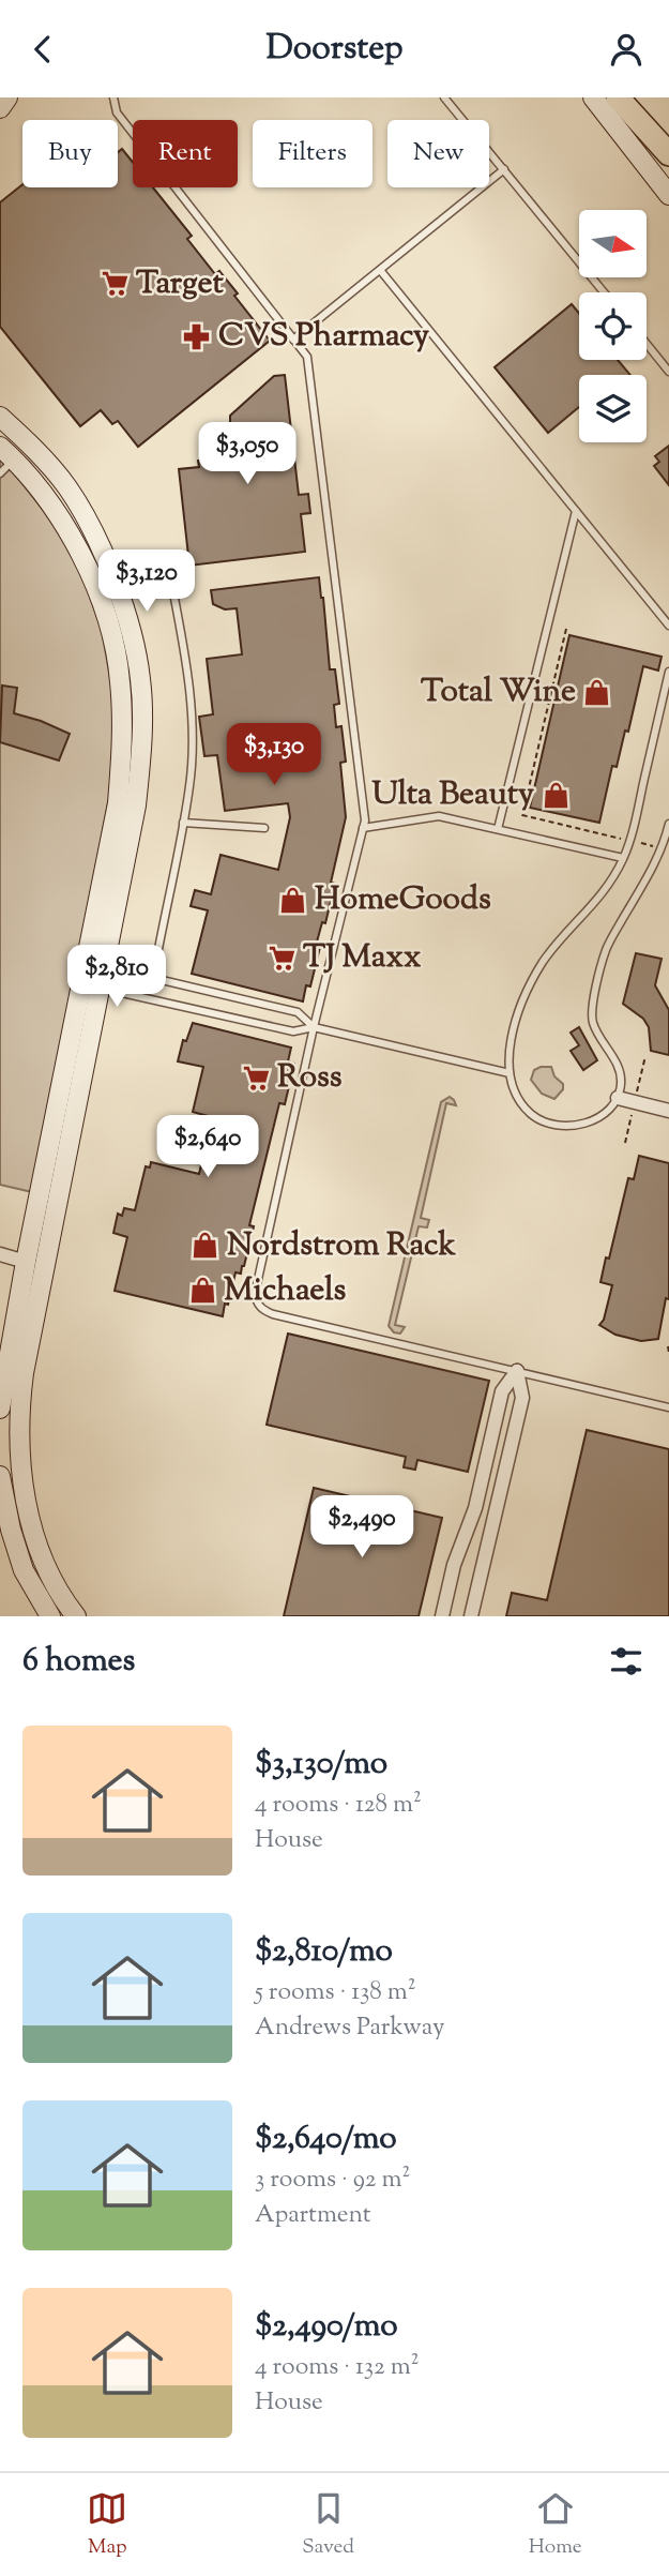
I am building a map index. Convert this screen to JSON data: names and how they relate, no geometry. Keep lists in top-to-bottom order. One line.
{"places":{"supermarket":["Target","TJ Maxx","Ross"],"pharmacy":["CVS Pharmacy"],"shop":["Total Wine","Ulta Beauty","HomeGoods","Nordstrom Rack","Michaels"]},"north":"right","page":{"header":"Doorstep","chip":["Buy","Rent","Filters","New"],"price":["$3,050","$3,120","$3,130","$2,810","$2,640","$2,490"],"heading":"6 homes","list":[{"name":"$3,130/mo","note":"4 rooms · 128 m² · House"},{"name":"$2,810/mo","note":"5 rooms · 138 m² · Andrews Parkway"},{"name":"$2,640/mo","note":"3 rooms · 92 m² · Apartment"},{"name":"$2,490/mo","note":"4 rooms · 132 m² · House"}],"tabs":["Map","Saved","Home"]}}
